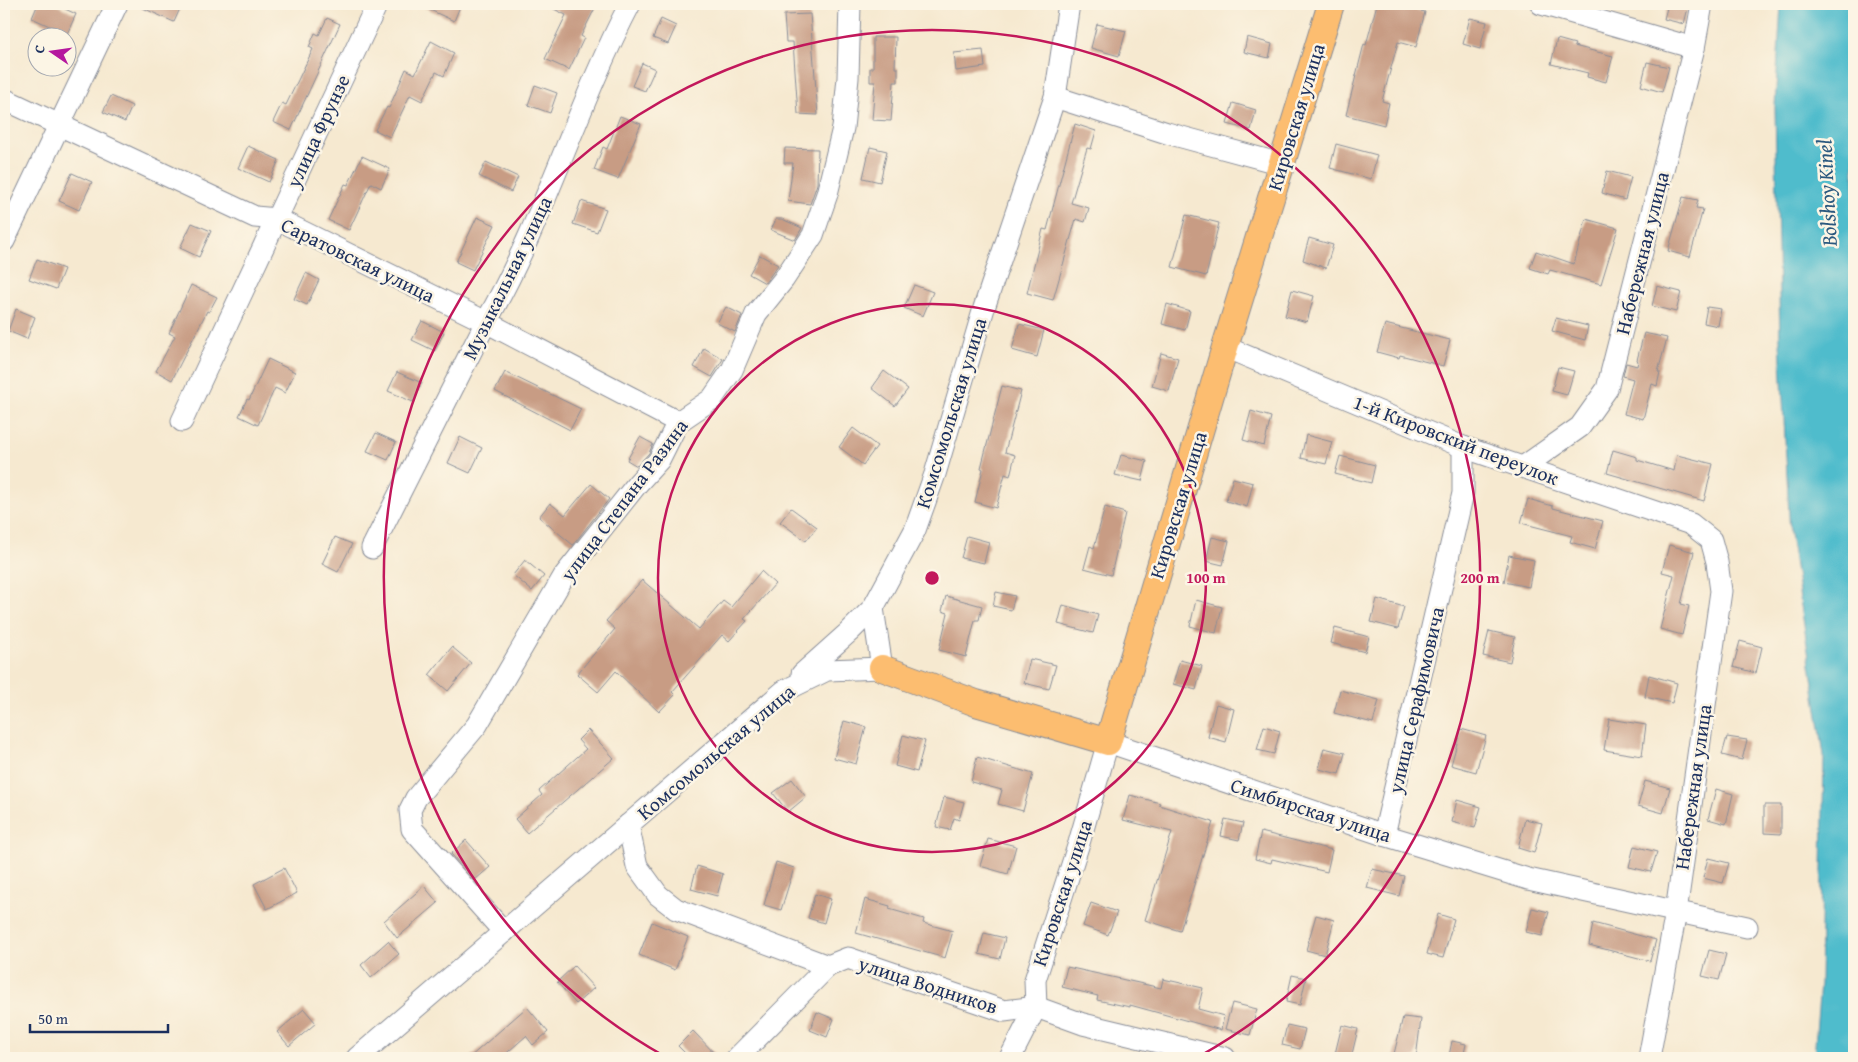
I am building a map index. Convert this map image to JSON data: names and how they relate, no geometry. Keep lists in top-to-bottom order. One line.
{"streets":{"main road":["Кировская улица","Симбирская улица"],"street":["улица Фрунзе","Набережная улица","Саратовская улица","Музыкальная улица","Комсомольская улица","1-й Кировский переулок","улица Степана Разина","улица Серафимовича","улица Водников"]},"crossings":[["Кировская улица","1-й Кировский переулок"],["Кировская улица","Симбирская улица"],["Кировская улица","улица Водников"],["улица Фрунзе","Саратовская улица"],["Набережная улица","1-й Кировский переулок"],["Набережная улица","Симбирская улица"],["Саратовская улица","Музыкальная улица"],["Саратовская улица","улица Степана Разина"],["Комсомольская улица","улица Степана Разина"],["Комсомольская улица","Симбирская улица"],["Комсомольская улица","улица Водников"],["1-й Кировский переулок","улица Серафимовича"],["улица Серафимовича","Симбирская улица"]],"water":["Bolshoy Kinel"],"scale_bar":"50 m","north":"left","rings":["100 m","200 m"]}
